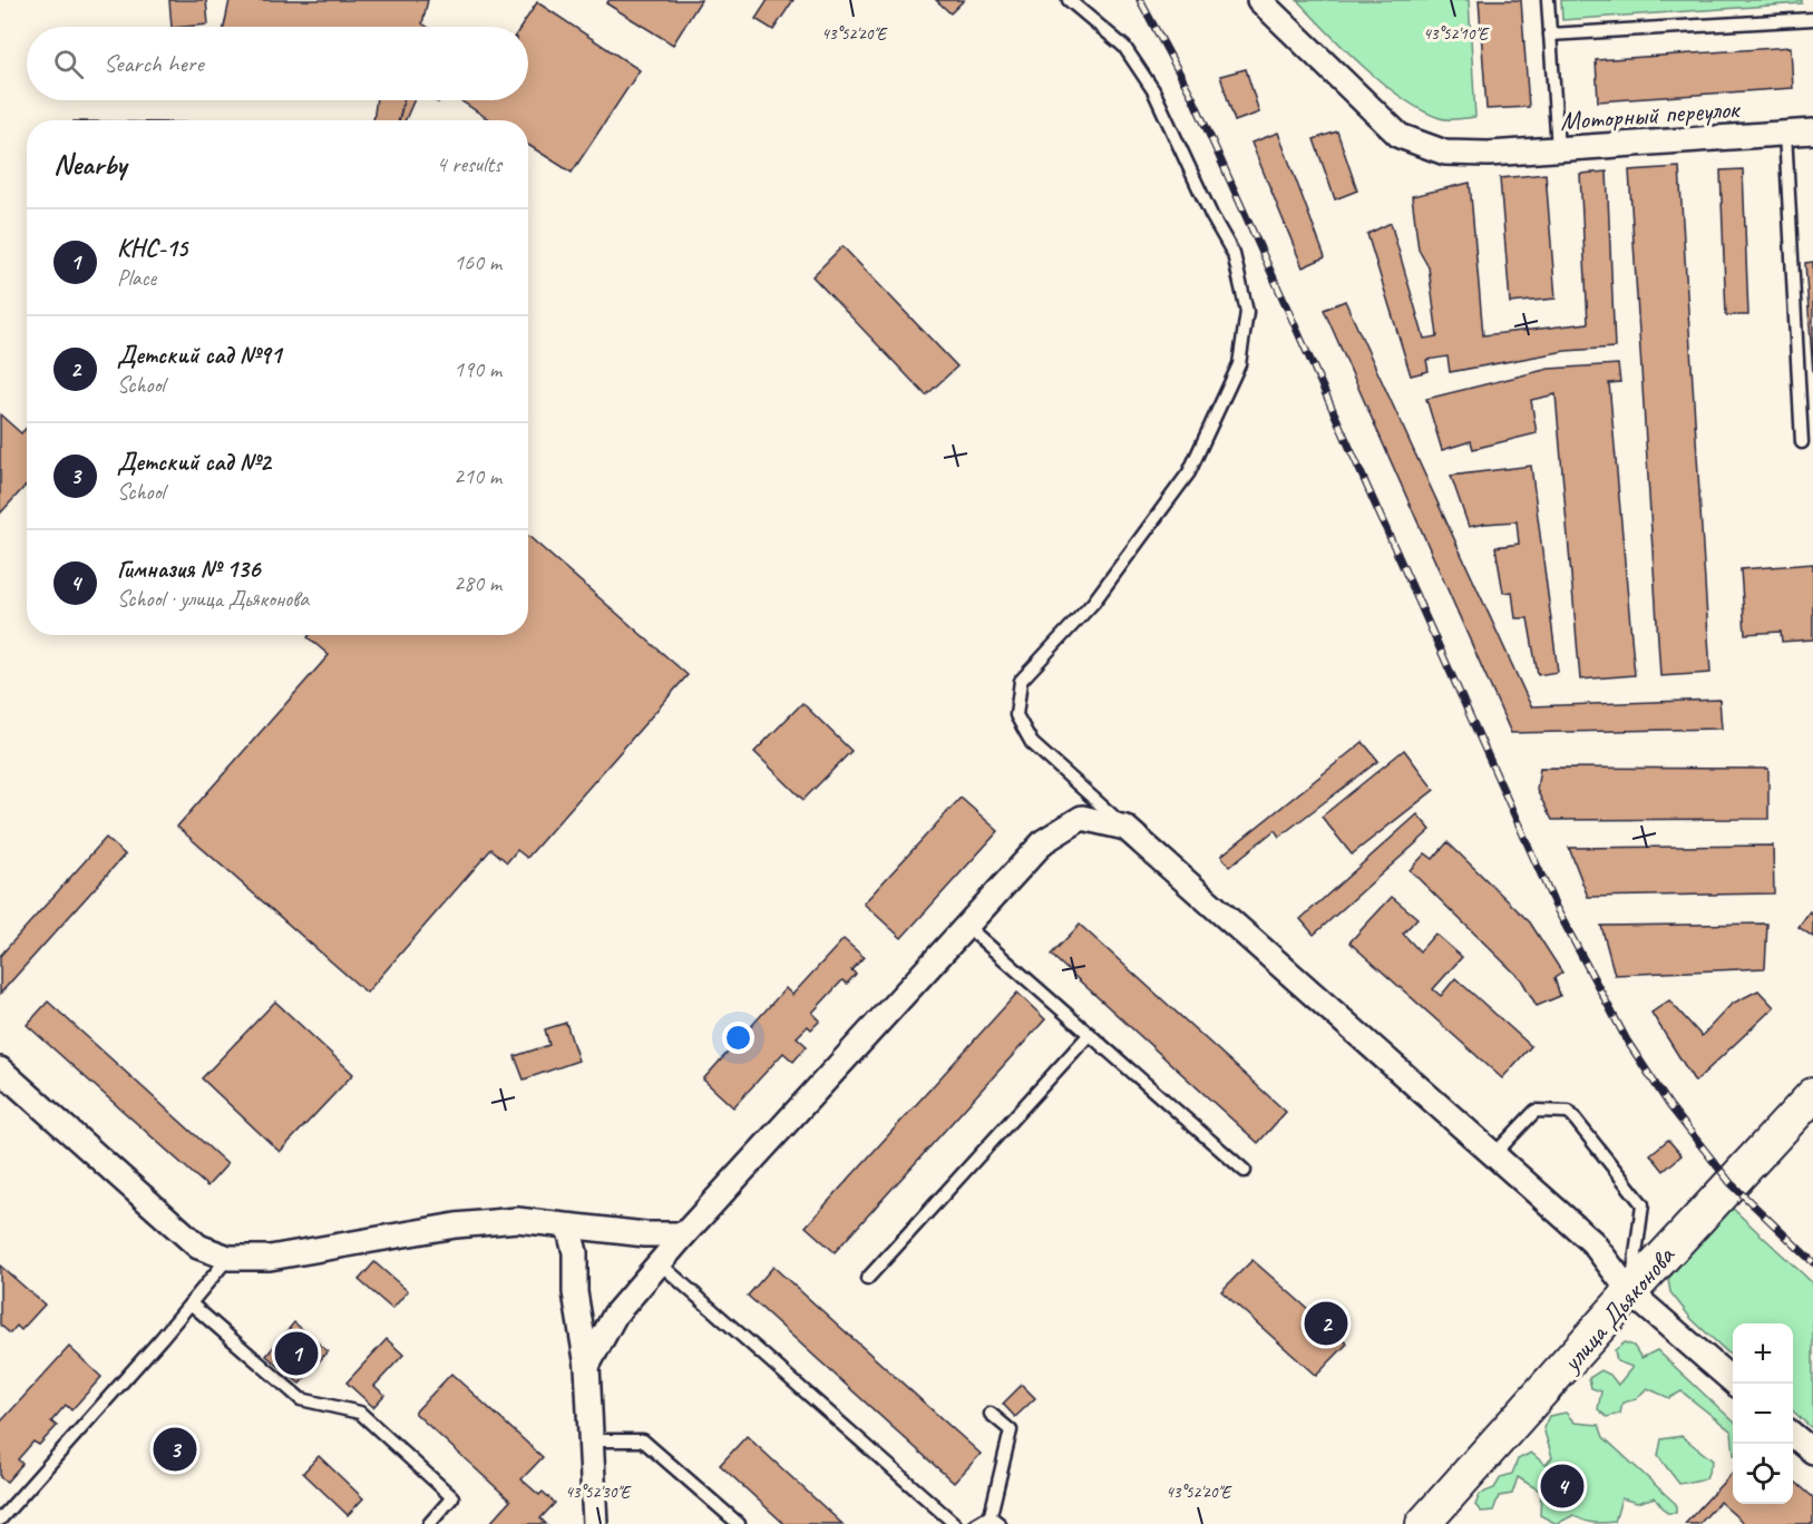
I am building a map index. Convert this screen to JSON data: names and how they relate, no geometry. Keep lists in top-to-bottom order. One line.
{"streets":{"main road":["улица Дьяконова"],"street":["Моторный переулок"]},"page":{"search":"Search here","heading":["Nearby","4 results"],"list":[{"mark":"1","name":"КНС-15","note":"Place","value":"160 m"},{"mark":"2","name":"Детский сад №91","note":"School","value":"190 m"},{"mark":"3","name":"Детский сад №2","note":"School","value":"210 m"},{"mark":"4","name":"Гимназия № 136","note":"School · улица Дьяконова","value":"280 m"}],"pins":["2","1","3","4"],"map_buttons":["+","−"]},"coordinates":["43°52'20\"E","43°52'10\"E","43°52'30\"E"]}
